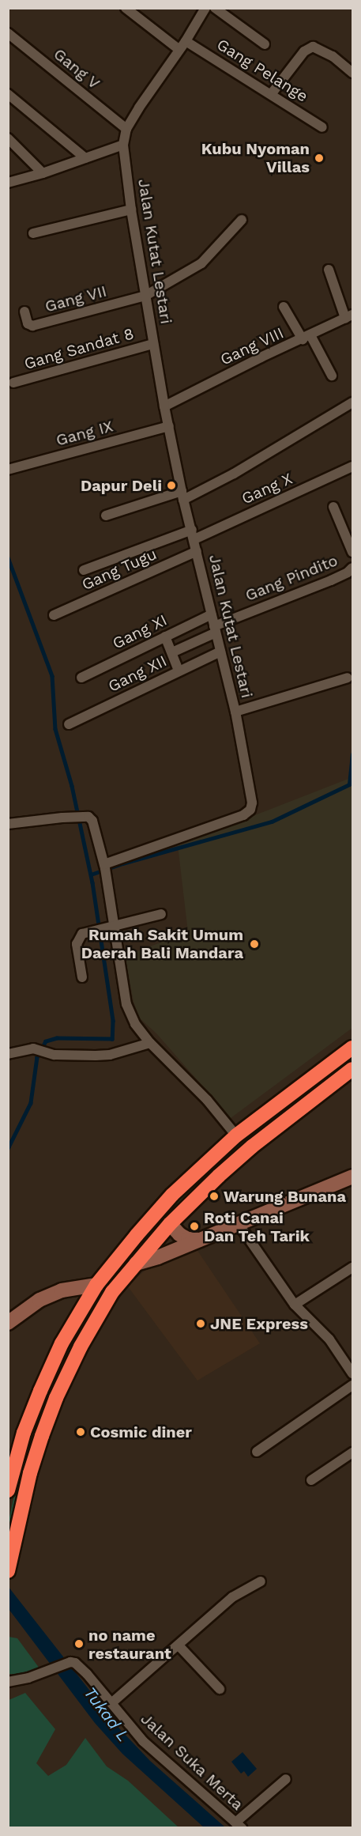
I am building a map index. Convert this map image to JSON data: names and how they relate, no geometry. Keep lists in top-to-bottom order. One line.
{"streets":{"street":["Gang V","Gang Pelange","Jalan Kutat Lestari","Gang VII","Gang VIII","Gang Sandat 8","Gang IX","Gang X","Gang Tugu","Gang Pindito","Gang XI","Gang XII","Jalan Suka Merta"]},"crossings":[["Gang V","Jalan Kutat Lestari"],["Gang Pelange","Jalan Kutat Lestari"],["Jalan Kutat Lestari","Gang VII"],["Jalan Kutat Lestari","Gang VIII"],["Jalan Kutat Lestari","Gang Sandat 8"],["Jalan Kutat Lestari","Gang IX"],["Jalan Kutat Lestari","Gang X"],["Jalan Kutat Lestari","Gang Tugu"],["Jalan Kutat Lestari","Gang Pindito"],["Jalan Kutat Lestari","Gang XI"],["Jalan Kutat Lestari","Gang XII"]],"water":["Tukad L"],"places":["Kubu Nyoman Villas","Dapur Deli","Rumah Sakit Umum Daerah Bali Mandara","Warung Bunana","Roti Canai Dan Teh Tarik","JNE Express","Cosmic diner","no name restaurant"]}
